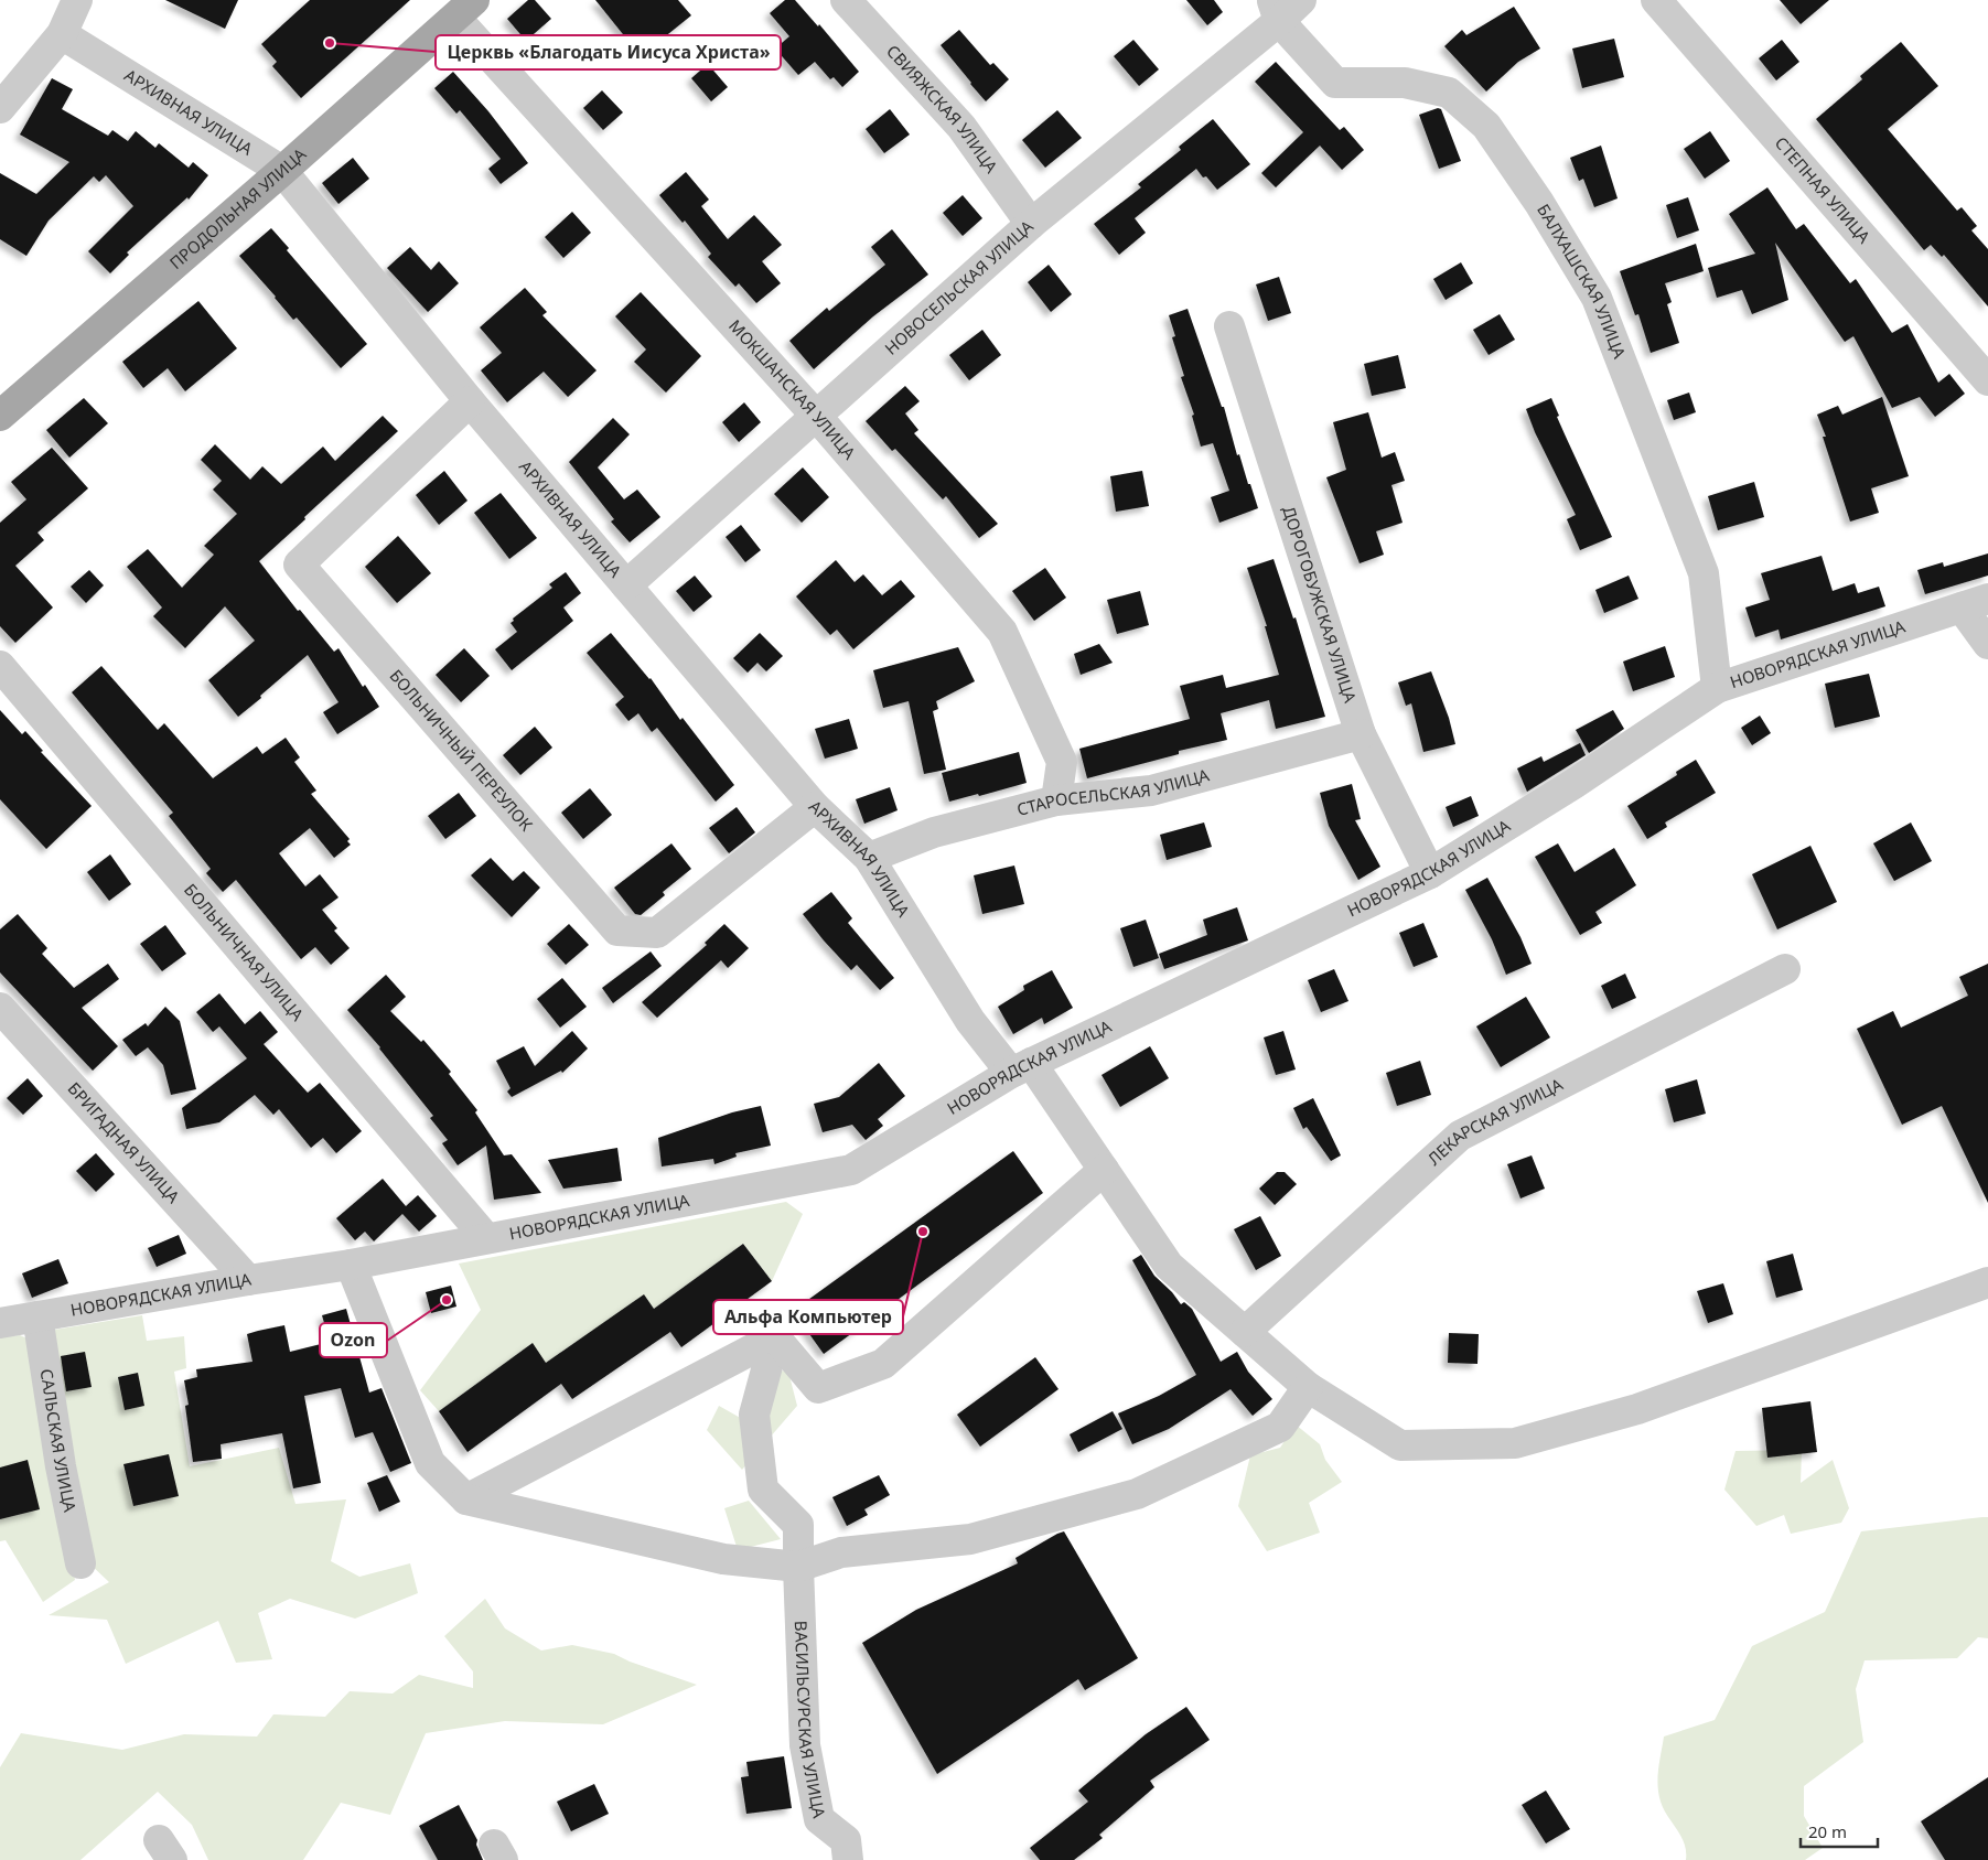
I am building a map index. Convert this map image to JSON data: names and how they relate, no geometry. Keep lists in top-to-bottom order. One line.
{"streets":{"main road":["ПРОДОЛЬНАЯ УЛИЦА"],"street":["СВИЯЖСКАЯ УЛИЦА","АРХИВНАЯ УЛИЦА","СТЕПНАЯ УЛИЦА","БАЛХАШСКАЯ УЛИЦА","НОВОСЕЛЬСКАЯ УЛИЦА","МОКШАНСКАЯ УЛИЦА","ДОРОГОБУЖСКАЯ УЛИЦА","НОВОРЯДСКАЯ УЛИЦА","БОЛЬНИЧНЫЙ ПЕРЕУЛОК","СТАРОСЕЛЬСКАЯ УЛИЦА","БОЛЬНИЧНАЯ УЛИЦА","ЛЕКАРСКАЯ УЛИЦА","БРИГАДНАЯ УЛИЦА","САЛЬСКАЯ УЛИЦА","ВАСИЛЬСУРСКАЯ УЛИЦА"]},"crossings":[["СВИЯЖСКАЯ УЛИЦА","НОВОСЕЛЬСКАЯ УЛИЦА"],["АРХИВНАЯ УЛИЦА","ПРОДОЛЬНАЯ УЛИЦА"],["АРХИВНАЯ УЛИЦА","НОВОСЕЛЬСКАЯ УЛИЦА"],["АРХИВНАЯ УЛИЦА","НОВОРЯДСКАЯ УЛИЦА"],["АРХИВНАЯ УЛИЦА","БОЛЬНИЧНЫЙ ПЕРЕУЛОК"],["АРХИВНАЯ УЛИЦА","СТАРОСЕЛЬСКАЯ УЛИЦА"],["АРХИВНАЯ УЛИЦА","ЛЕКАРСКАЯ УЛИЦА"],["ПРОДОЛЬНАЯ УЛИЦА","МОКШАНСКАЯ УЛИЦА"],["БАЛХАШСКАЯ УЛИЦА","НОВОСЕЛЬСКАЯ УЛИЦА"],["БАЛХАШСКАЯ УЛИЦА","НОВОРЯДСКАЯ УЛИЦА"],["НОВОСЕЛЬСКАЯ УЛИЦА","МОКШАНСКАЯ УЛИЦА"],["МОКШАНСКАЯ УЛИЦА","СТАРОСЕЛЬСКАЯ УЛИЦА"],["ДОРОГОБУЖСКАЯ УЛИЦА","НОВОРЯДСКАЯ УЛИЦА"],["ДОРОГОБУЖСКАЯ УЛИЦА","СТАРОСЕЛЬСКАЯ УЛИЦА"],["НОВОРЯДСКАЯ УЛИЦА","БОЛЬНИЧНАЯ УЛИЦА"],["НОВОРЯДСКАЯ УЛИЦА","БРИГАДНАЯ УЛИЦА"],["НОВОРЯДСКАЯ УЛИЦА","САЛЬСКАЯ УЛИЦА"]],"places":["Церквь «Благодать Иисуса Христа»","Альфа Компьютер","Ozon"],"scale_bar":"20 m"}
